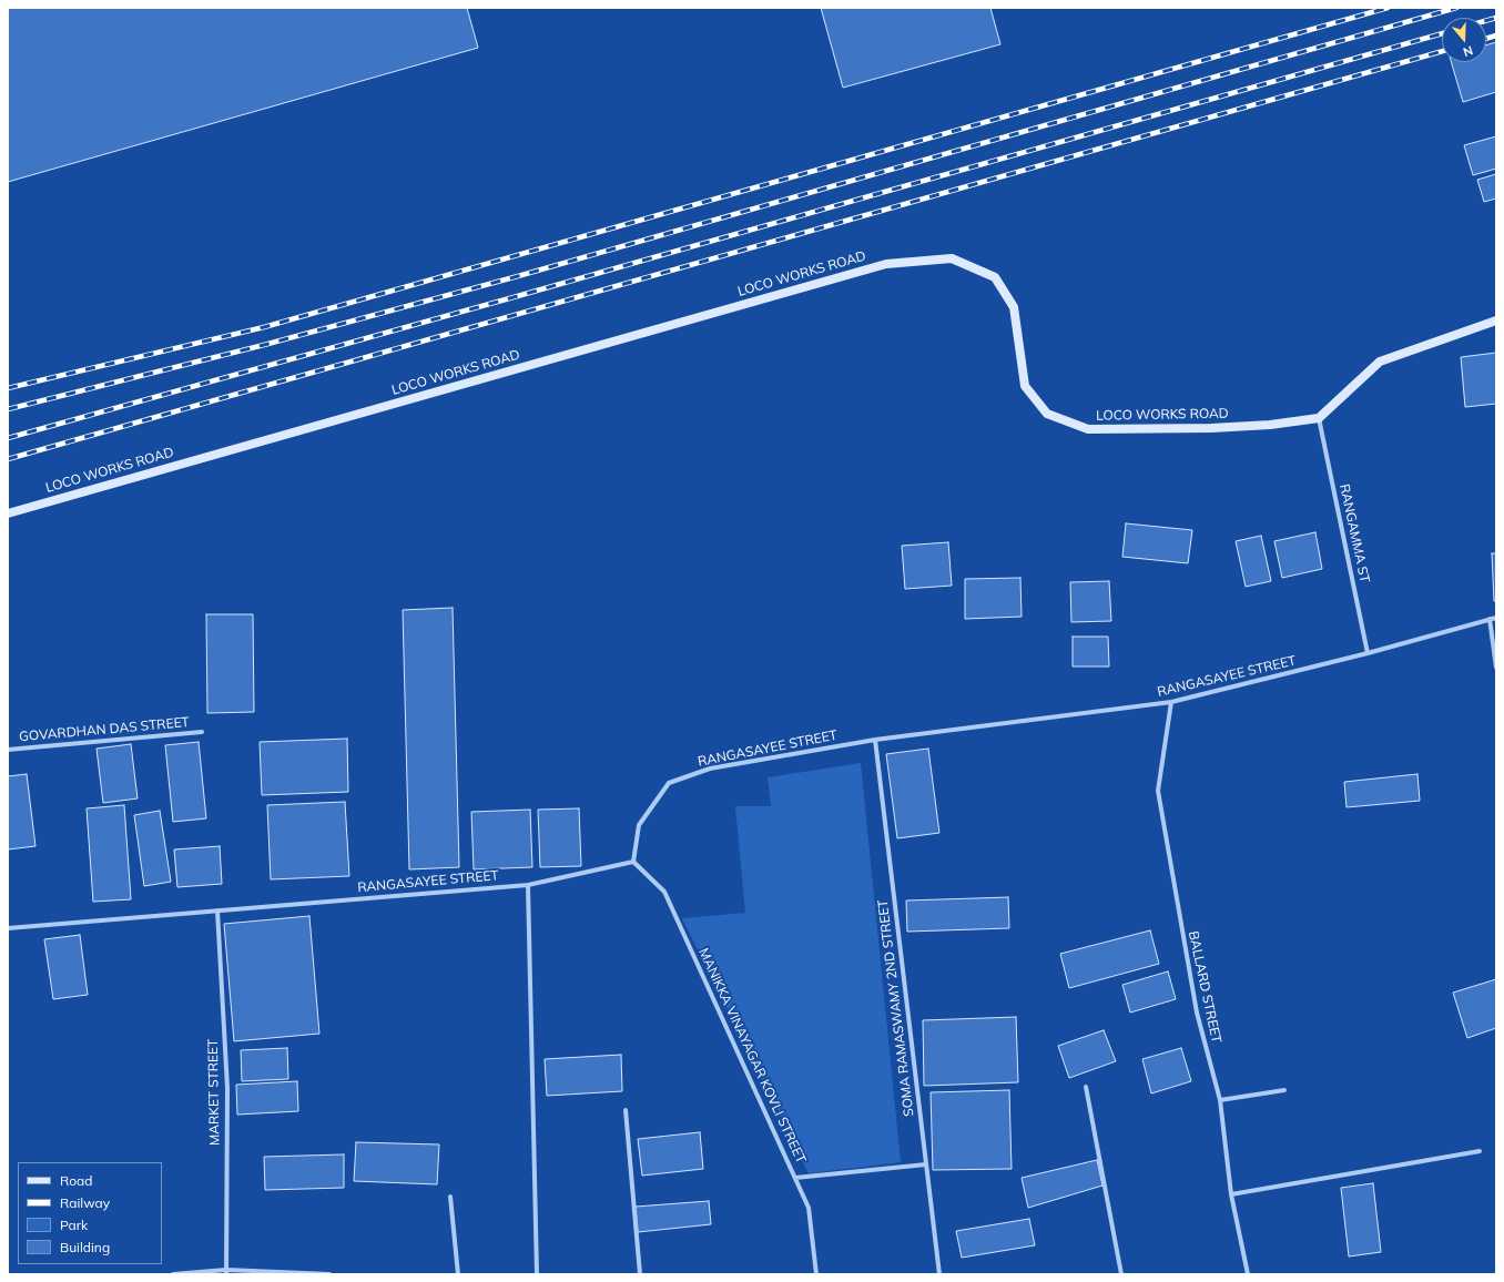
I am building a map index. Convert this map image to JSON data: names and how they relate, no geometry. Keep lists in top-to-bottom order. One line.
{"streets":{"street":["LOCO WORKS ROAD","RANGAMMA ST","RANGASAYEE STREET","GOVARDHAN DAS STREET","BALLARD STREET","SOMA RAMASWAMY 2ND STREET","MANIKKA VINAYAGAR KOVLI STREET","MARKET STREET"]},"crossings":[["LOCO WORKS ROAD","RANGAMMA ST"],["RANGAMMA ST","RANGASAYEE STREET"],["RANGASAYEE STREET","BALLARD STREET"],["RANGASAYEE STREET","SOMA RAMASWAMY 2ND STREET"],["RANGASAYEE STREET","MANIKKA VINAYAGAR KOVLI STREET"],["RANGASAYEE STREET","MARKET STREET"]],"legend":["Road","Railway","Park","Building"],"north":"bottom"}
